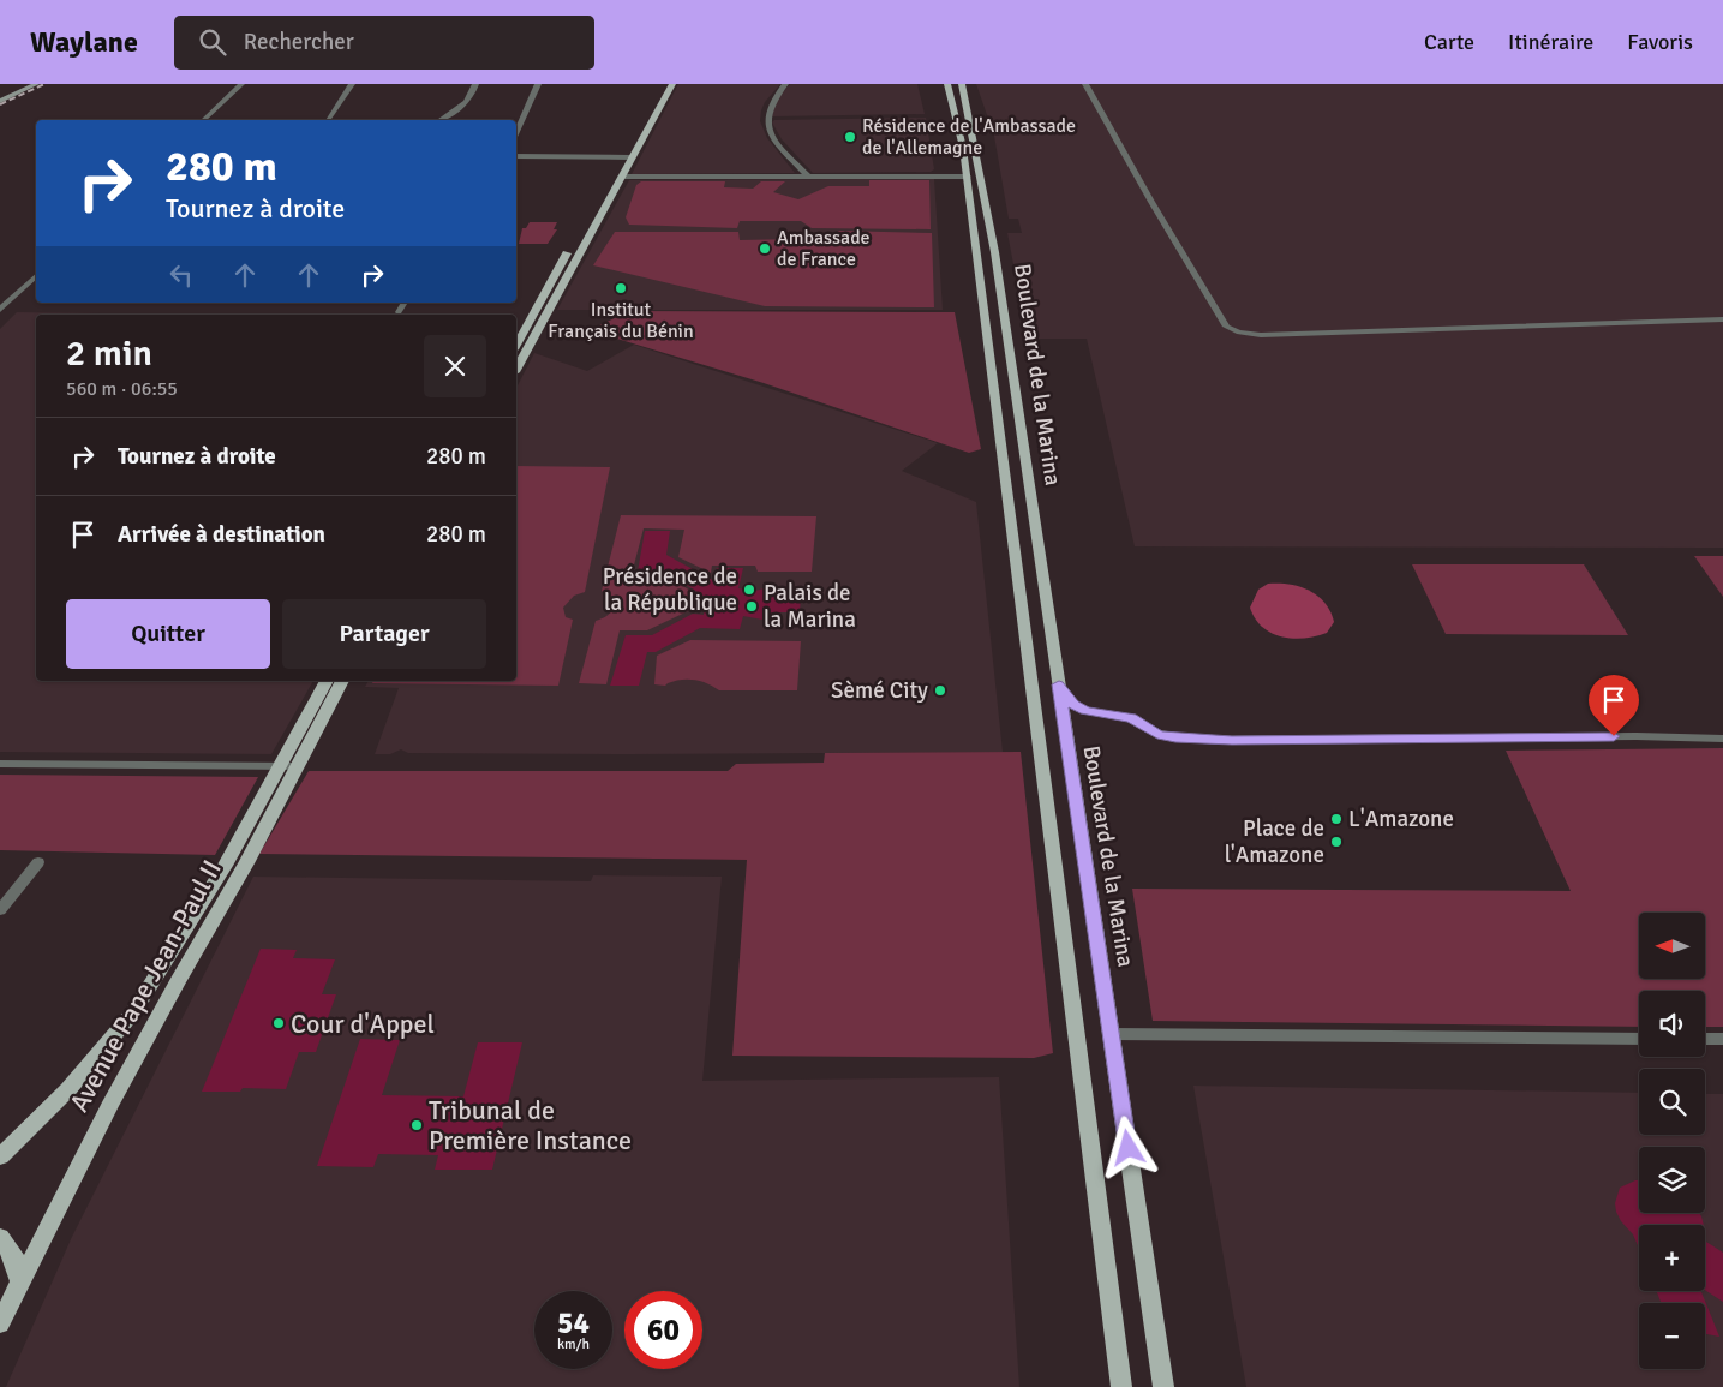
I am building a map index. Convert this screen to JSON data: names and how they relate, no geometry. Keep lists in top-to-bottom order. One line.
{"streets":{"main road":["Boulevard de la Marina","Avenue Pape Jean-Paul II"]},"places":["Résidence de l'Ambassade de l'Allemagne","Ambassade de France","Institut Français du Bénin","Présidence de la République","Palais de la Marina","Sèmé City","L'Amazone","Place de l'Amazone","Cour d'Appel","Tribunal de Première Instance"],"north":"left","page":{"header":"Waylane","search":"Rechercher","nav":["Carte","Itinéraire","Favoris"],"turn":["280 m","Tournez à droite"],"heading":["2 min","560 m · 06:55"],"list":[{"name":"Tournez à droite","value":"280 m"},{"name":"Arrivée à destination","value":"280 m"}],"buttons":["Quitter","Partager"],"map_buttons":["+","−"],"speed":"54 km/h","limit":"60"}}
